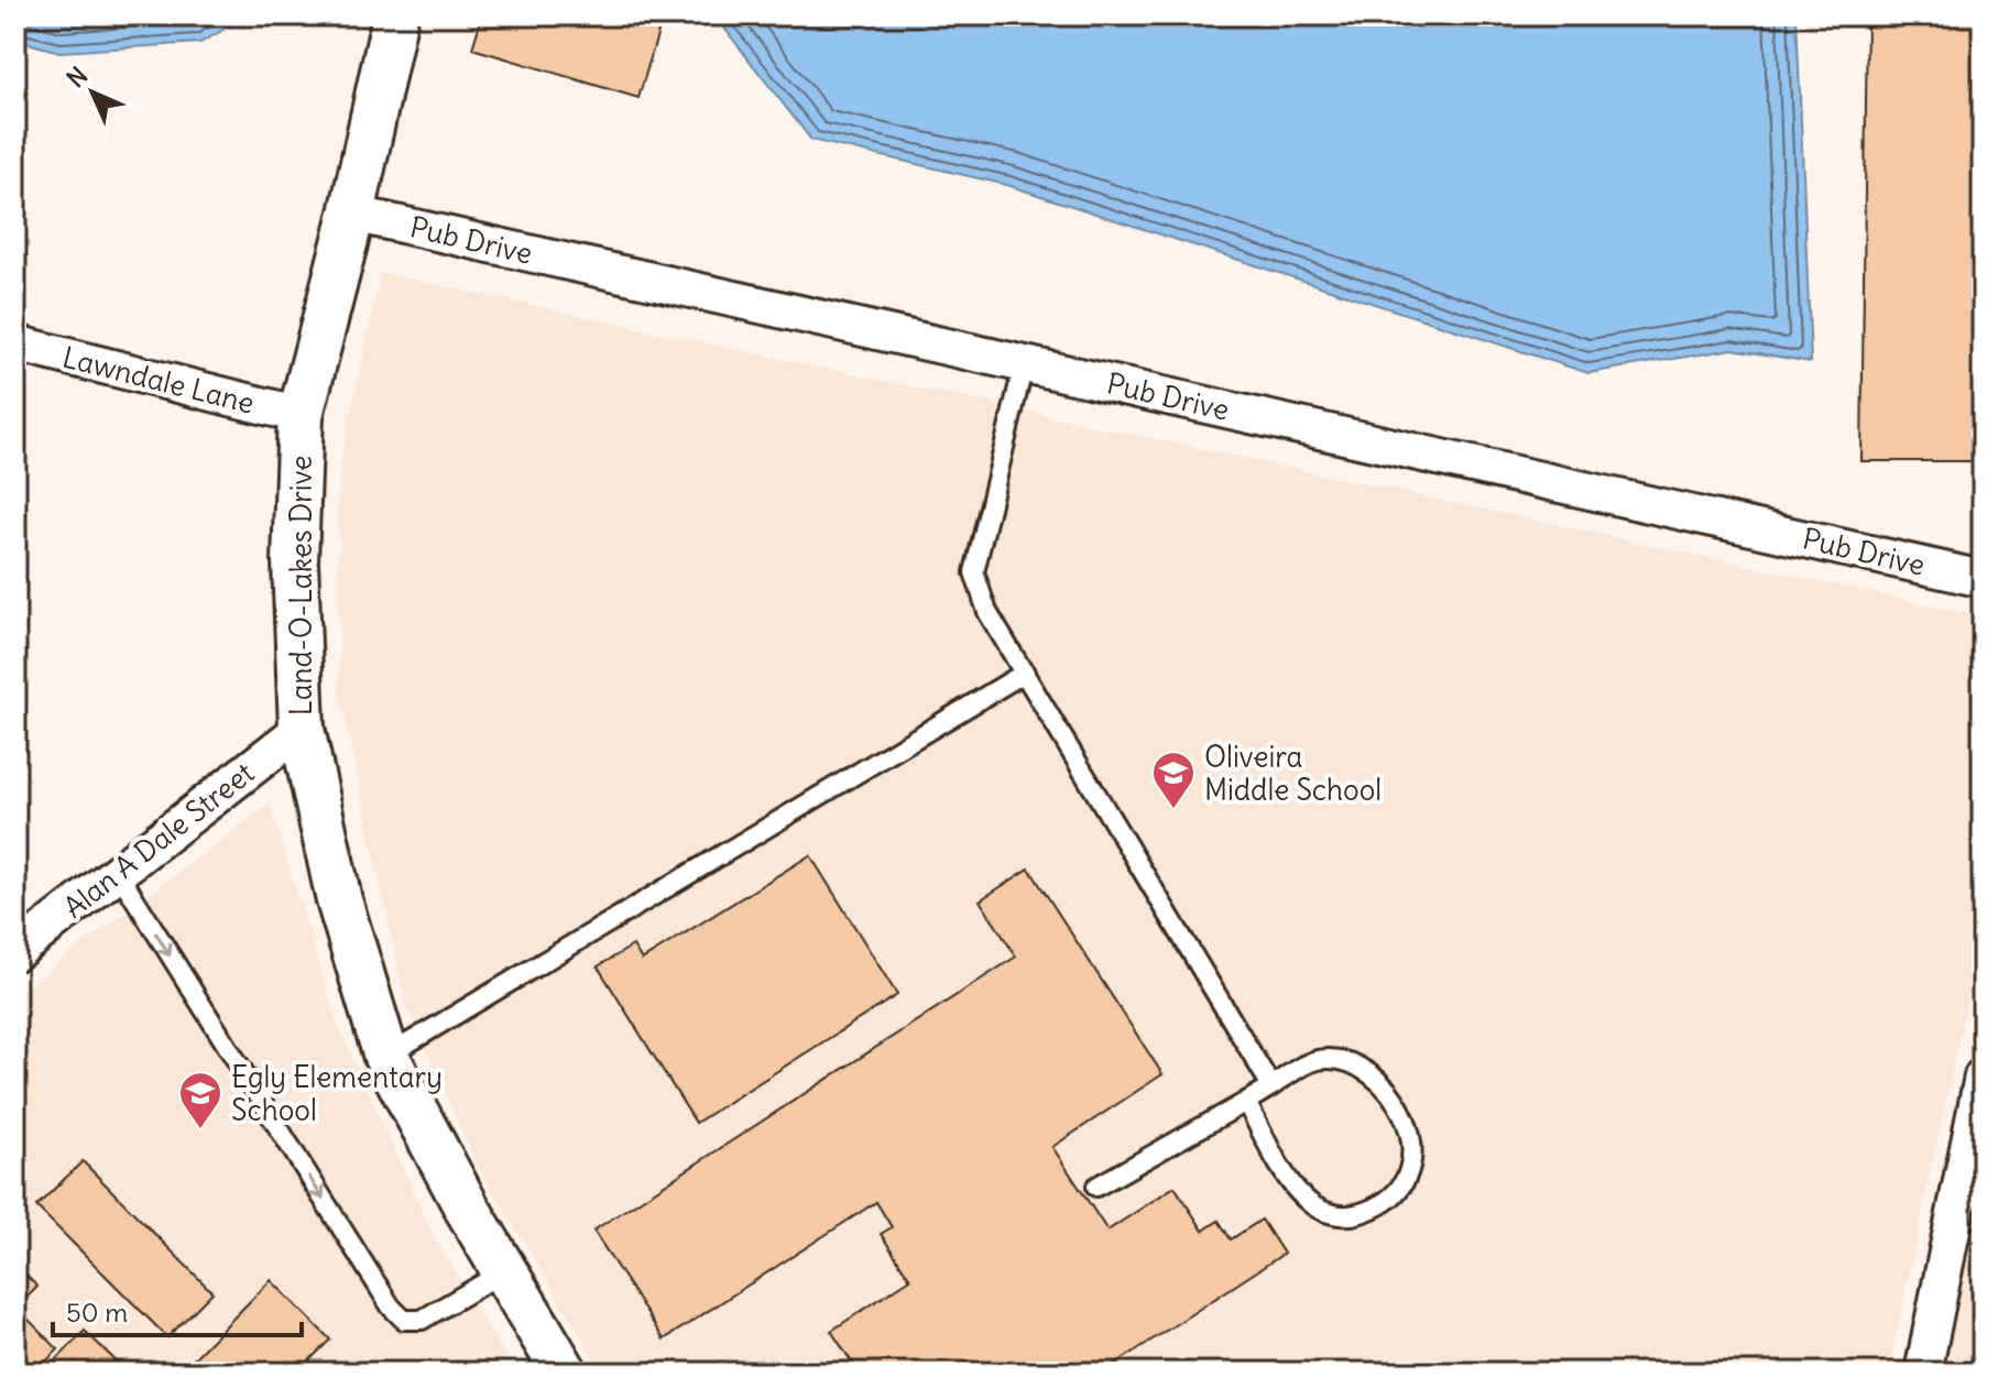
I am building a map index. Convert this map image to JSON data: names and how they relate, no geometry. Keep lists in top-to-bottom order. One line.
{"streets":{"street":["Pub Drive","Lawndale Lane","Land-O-Lakes Drive","Alan A Dale Street"]},"crossings":[["Pub Drive","Land-O-Lakes Drive"],["Lawndale Lane","Land-O-Lakes Drive"],["Land-O-Lakes Drive","Alan A Dale Street"]],"places":{"school or university":["Oliveira Middle School","Egly Elementary School"]},"scale_bar":"50 m","north":"top left"}
